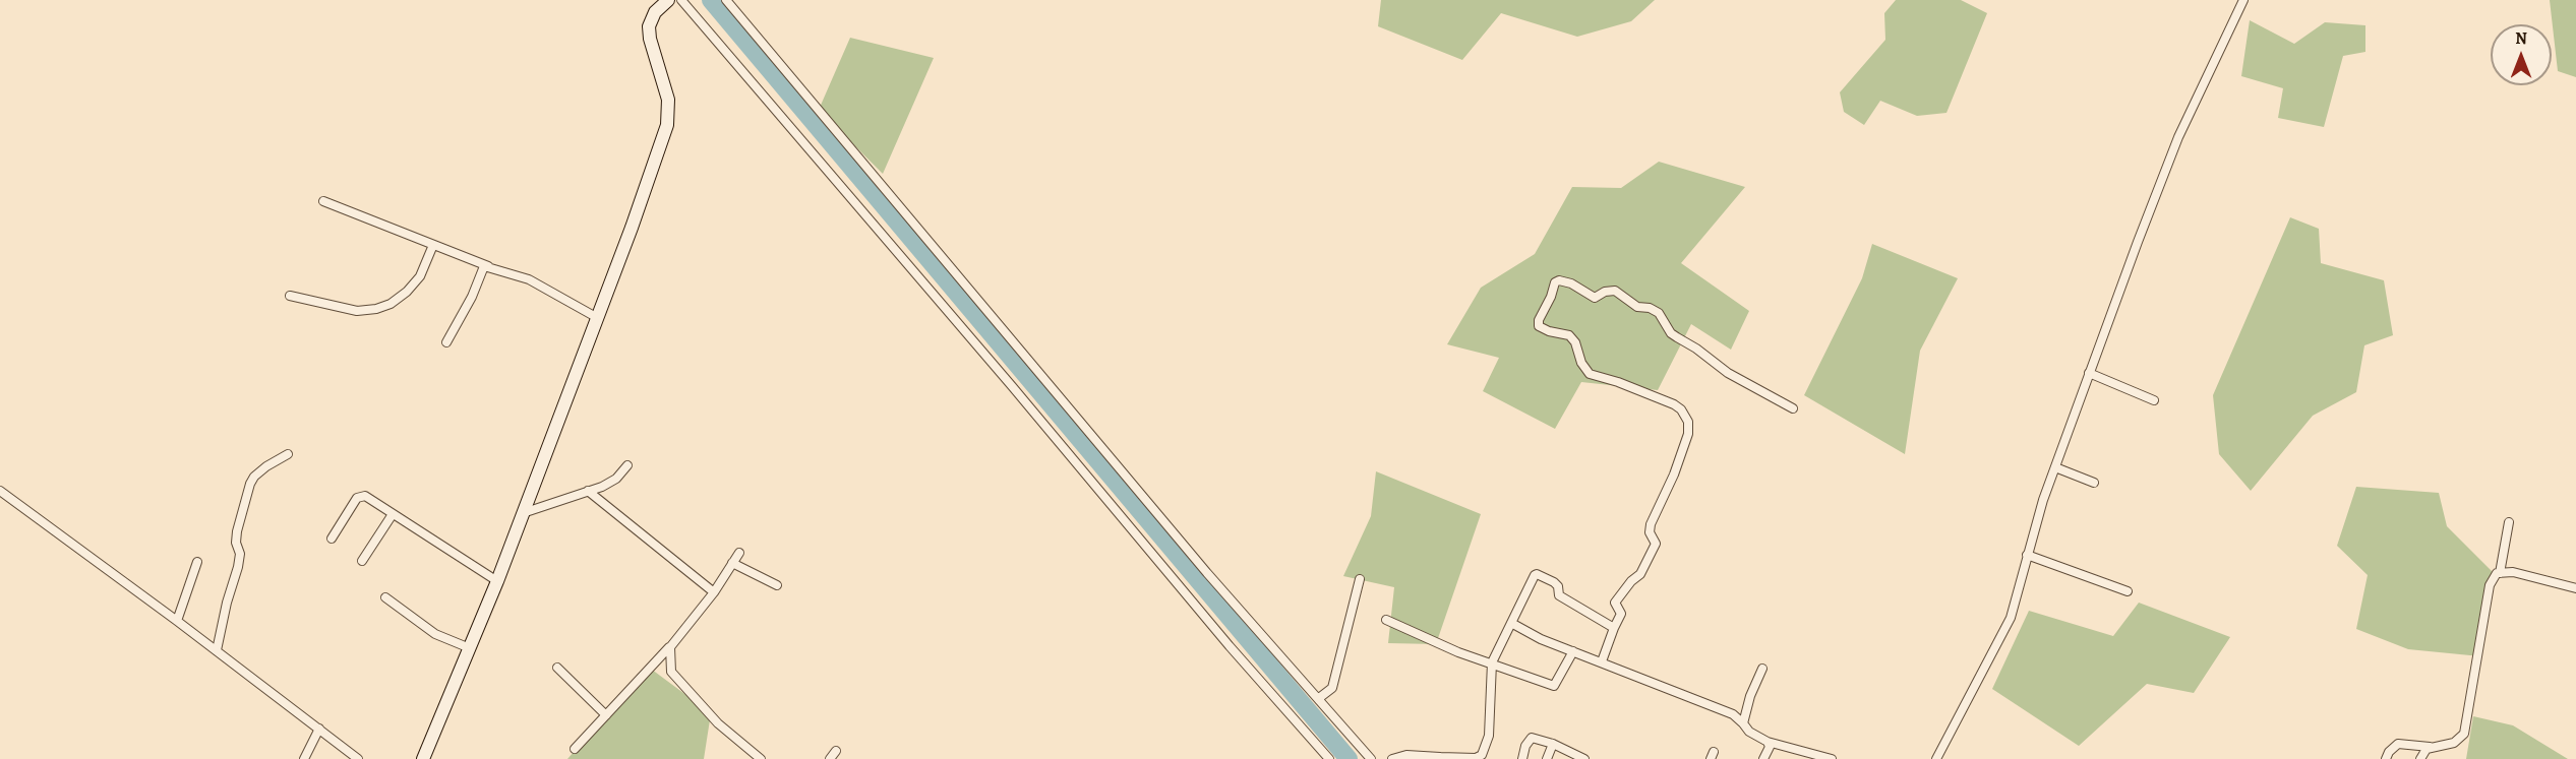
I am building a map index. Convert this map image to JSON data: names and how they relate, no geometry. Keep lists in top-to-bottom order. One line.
{"north":"top"}
